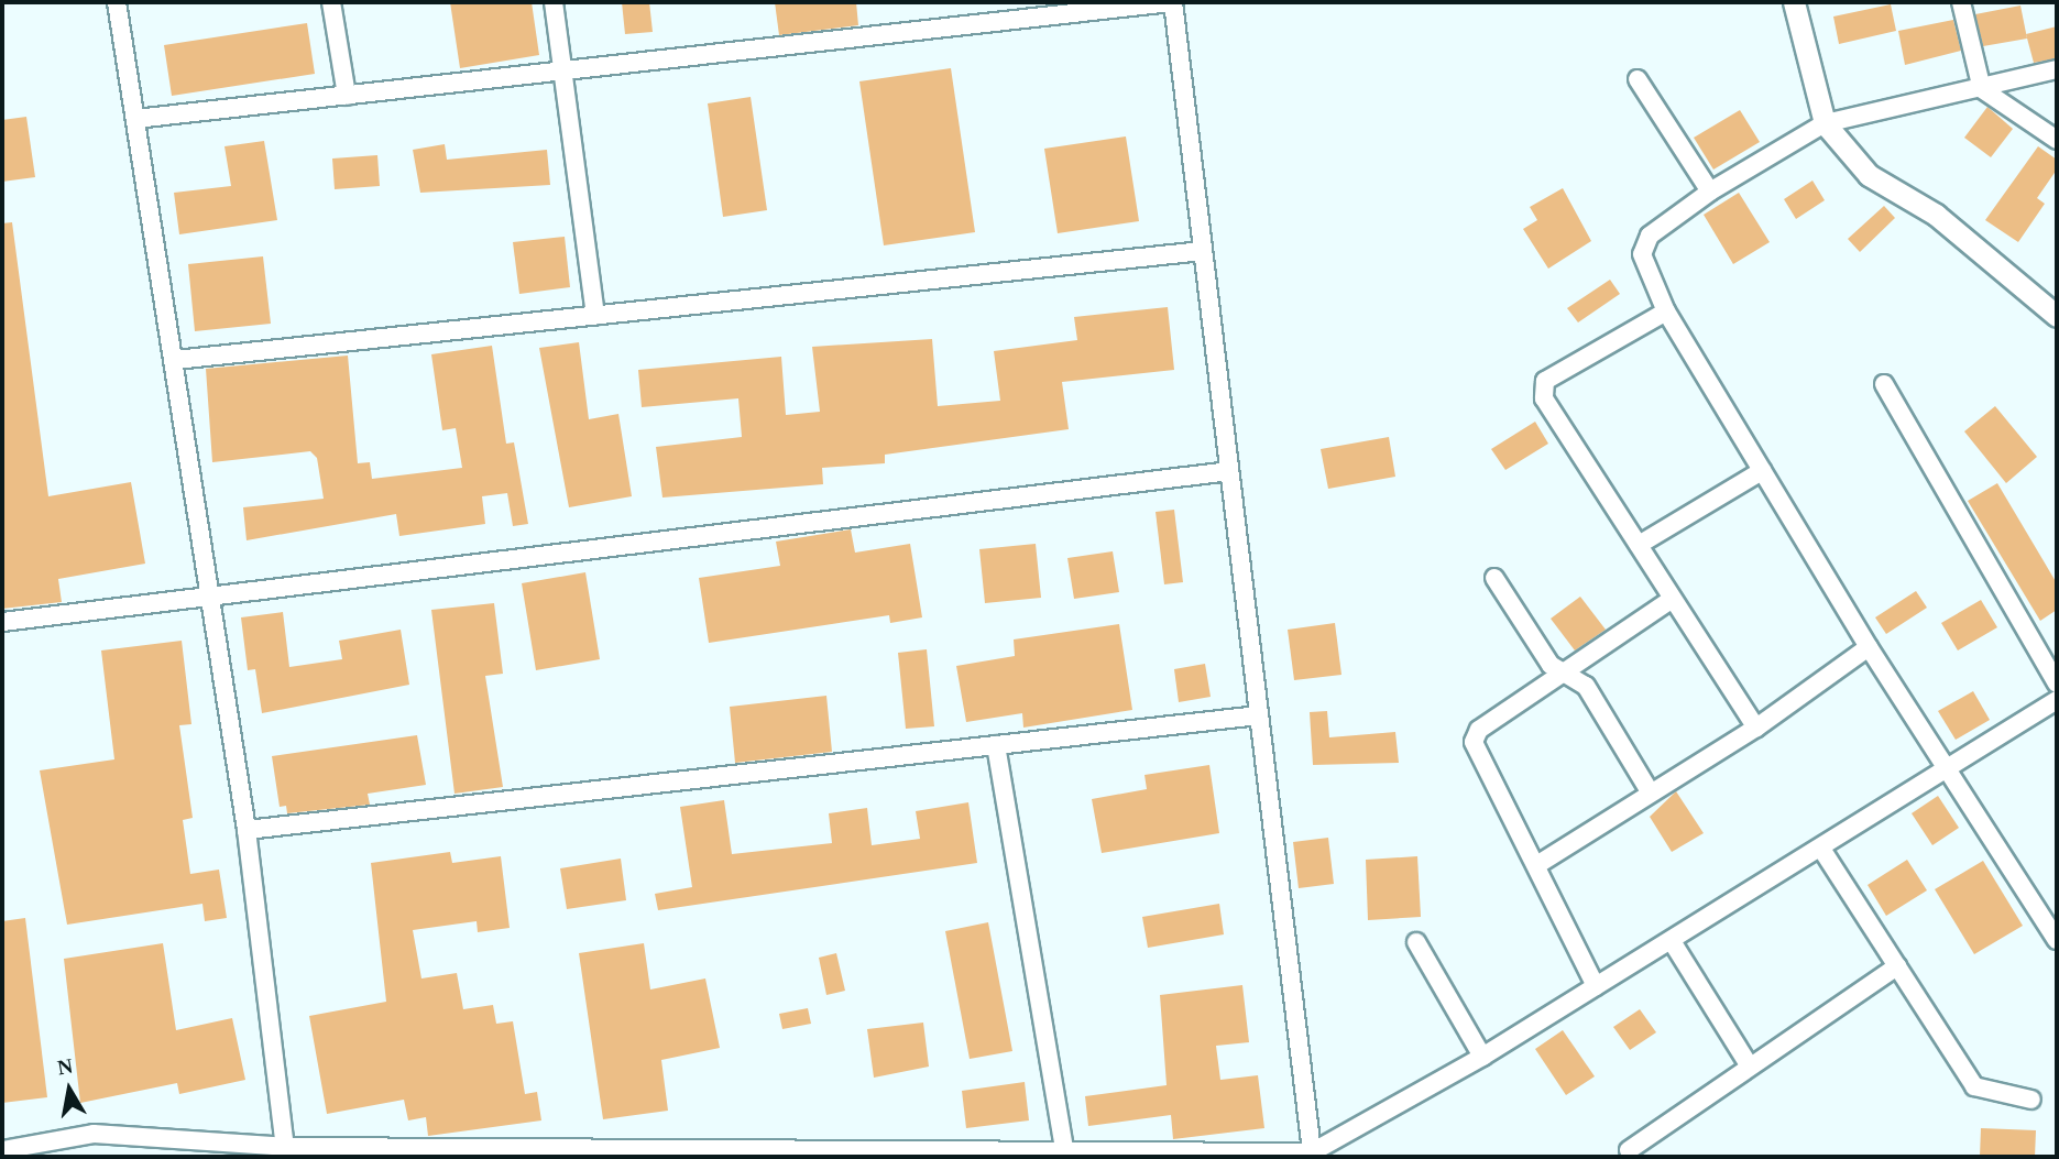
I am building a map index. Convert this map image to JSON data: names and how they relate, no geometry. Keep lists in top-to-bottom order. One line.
{"north":"top"}
